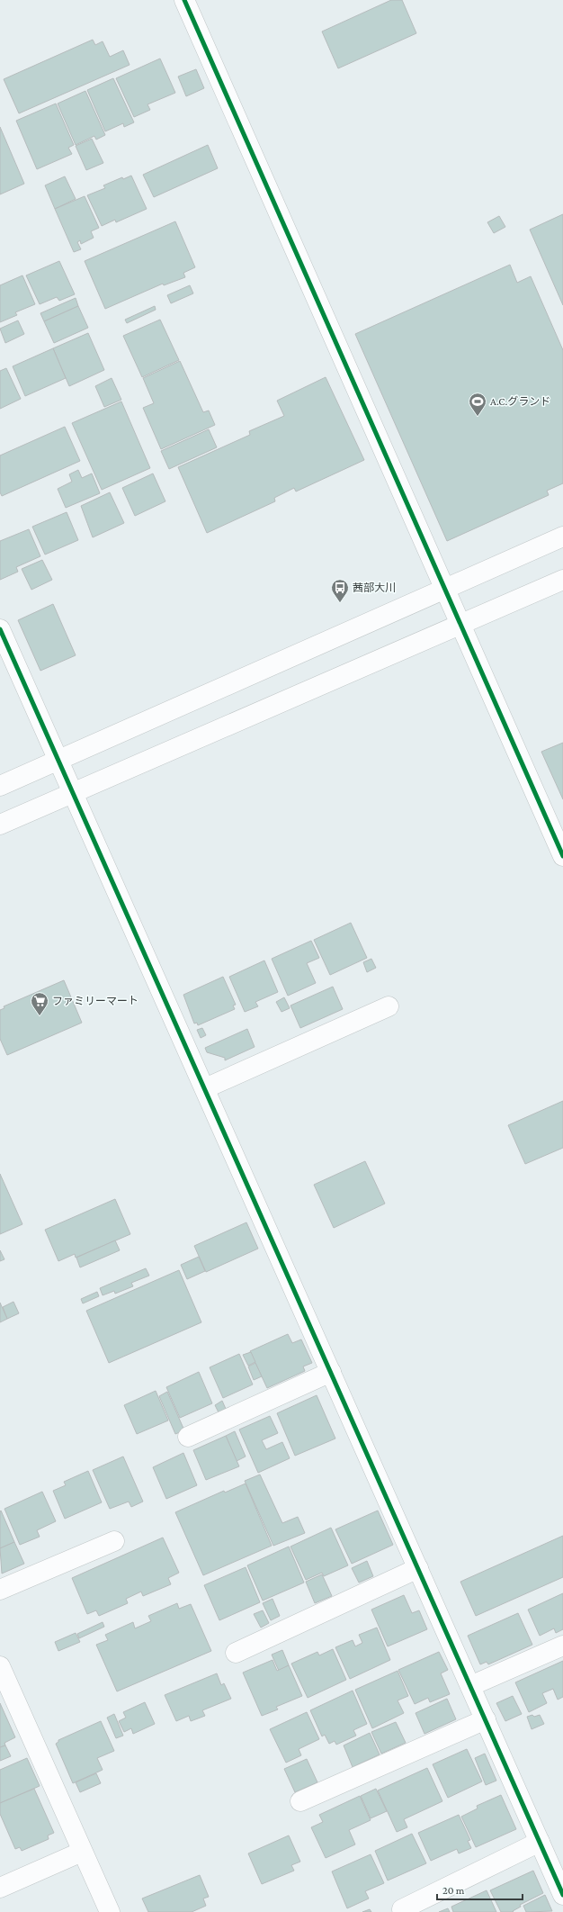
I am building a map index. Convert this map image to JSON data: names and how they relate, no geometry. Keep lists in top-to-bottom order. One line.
{"places":{"sports":["A.C.グランド"],"bus stop":["茜部大川"],"supermarket":["ファミリーマート"]},"scale_bar":"20 m"}
